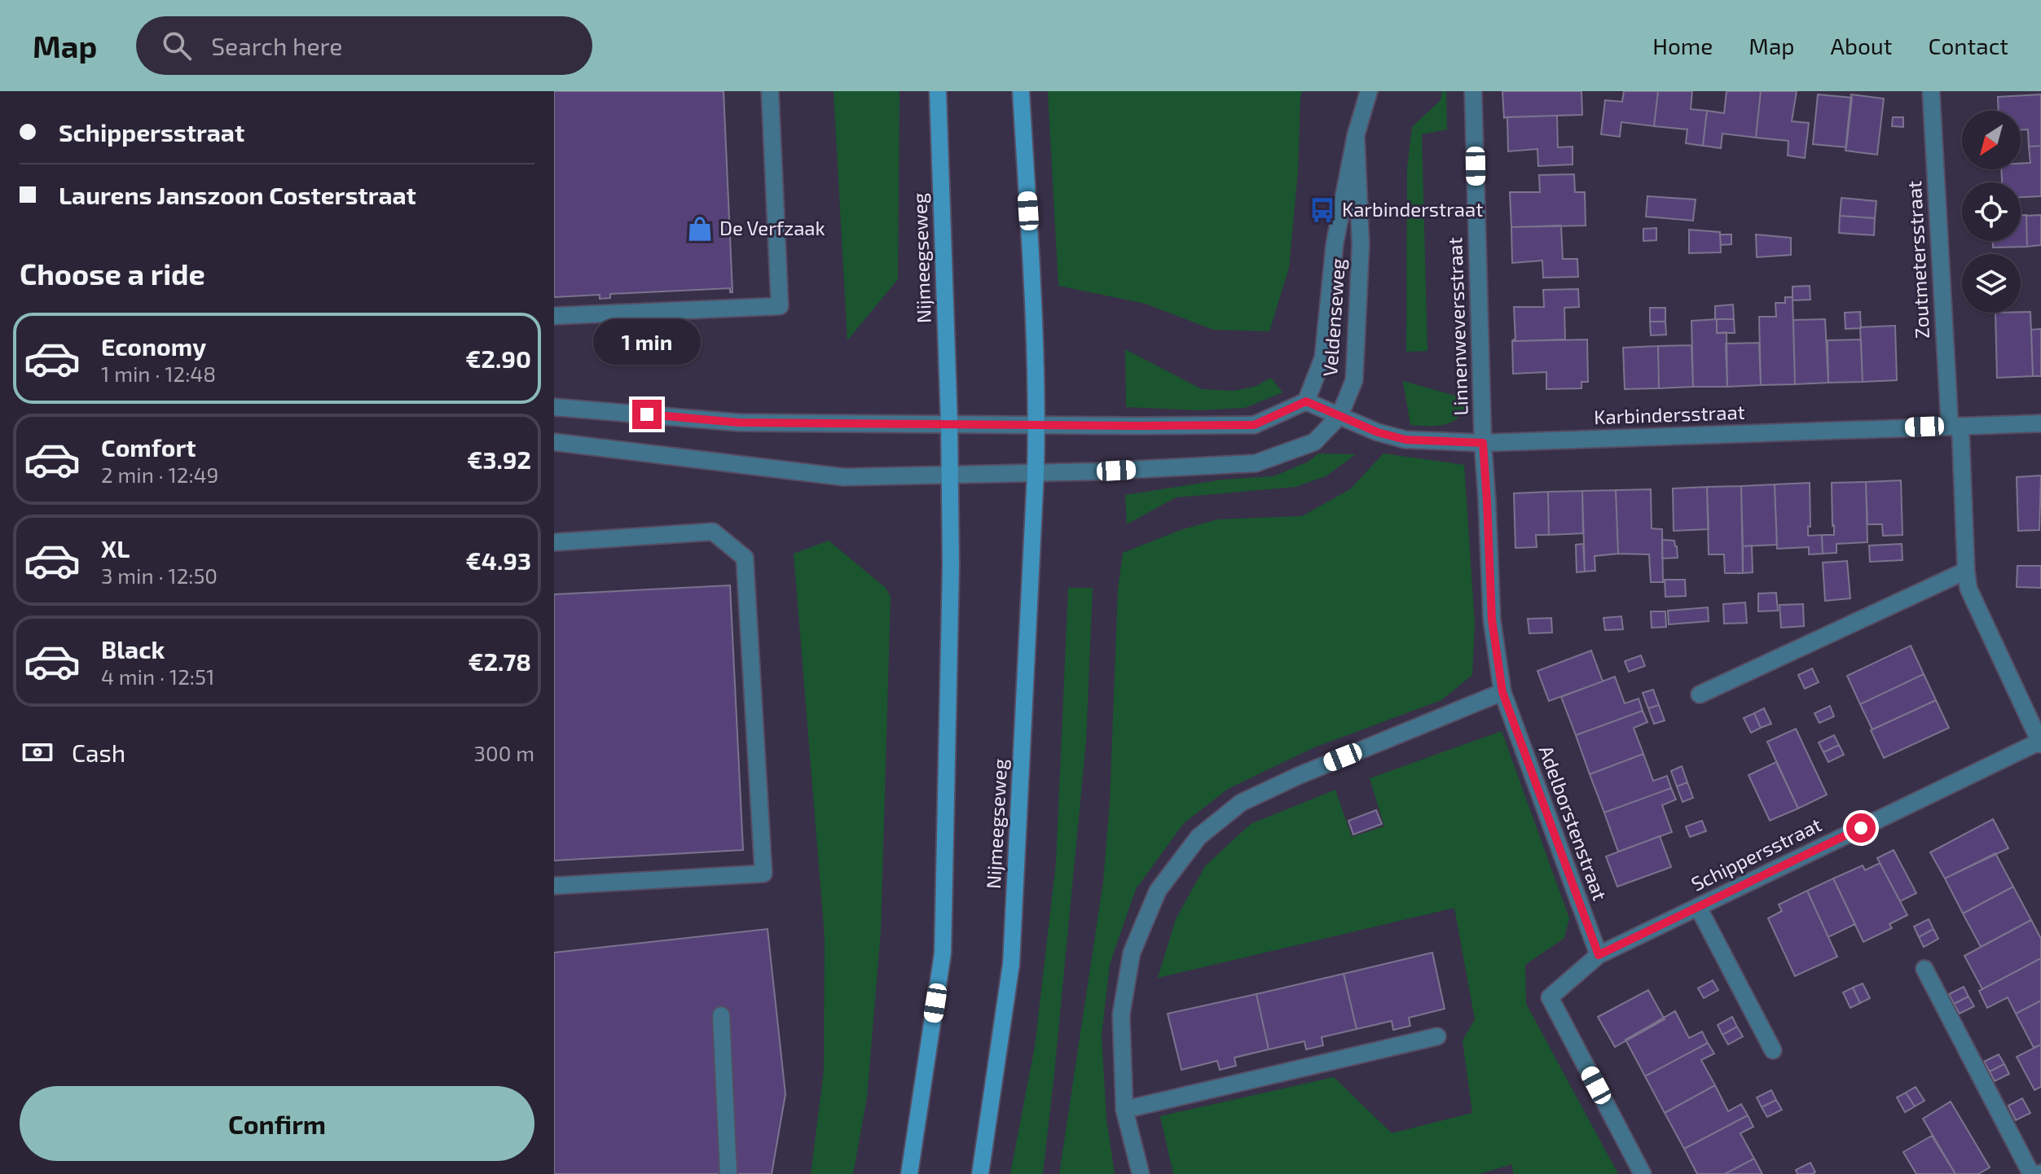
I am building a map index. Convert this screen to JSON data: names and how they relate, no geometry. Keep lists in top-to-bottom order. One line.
{"streets":{"main road":["Nijmeegseweg"],"street":["Zoutmetersstraat","Veldenseweg","Linnenweversstraat","Karbindersstraat","Adelborstenstraat","Schippersstraat"]},"crossings":[["Nijmeegseweg","Veldenseweg"],["Zoutmetersstraat","Karbindersstraat"],["Zoutmetersstraat","Schippersstraat"],["Veldenseweg","Karbindersstraat"],["Linnenweversstraat","Karbindersstraat"],["Linnenweversstraat","Adelborstenstraat"],["Karbindersstraat","Adelborstenstraat"],["Adelborstenstraat","Schippersstraat"]],"places":{"bus stop":["Karbinderstraat"],"shop":["De Verfzaak"]},"north":"bottom left","page":{"header":"Map","search":"Search here","nav":["Home","Map","About","Contact"],"banner":["Schippersstraat","Laurens Janszoon Costerstraat"],"heading":"Choose a ride","list":[{"name":"Economy","note":"1 min · 12:48","value":"€2.90"},{"name":"Comfort","note":"2 min · 12:49","value":"€3.92"},{"name":"XL","note":"3 min · 12:50","value":"€4.93"},{"name":"Black","note":"4 min · 12:51","value":"€2.78"}],"bubble":"1 min","pay":["Cash","300 m"],"buttons":"Confirm"}}
